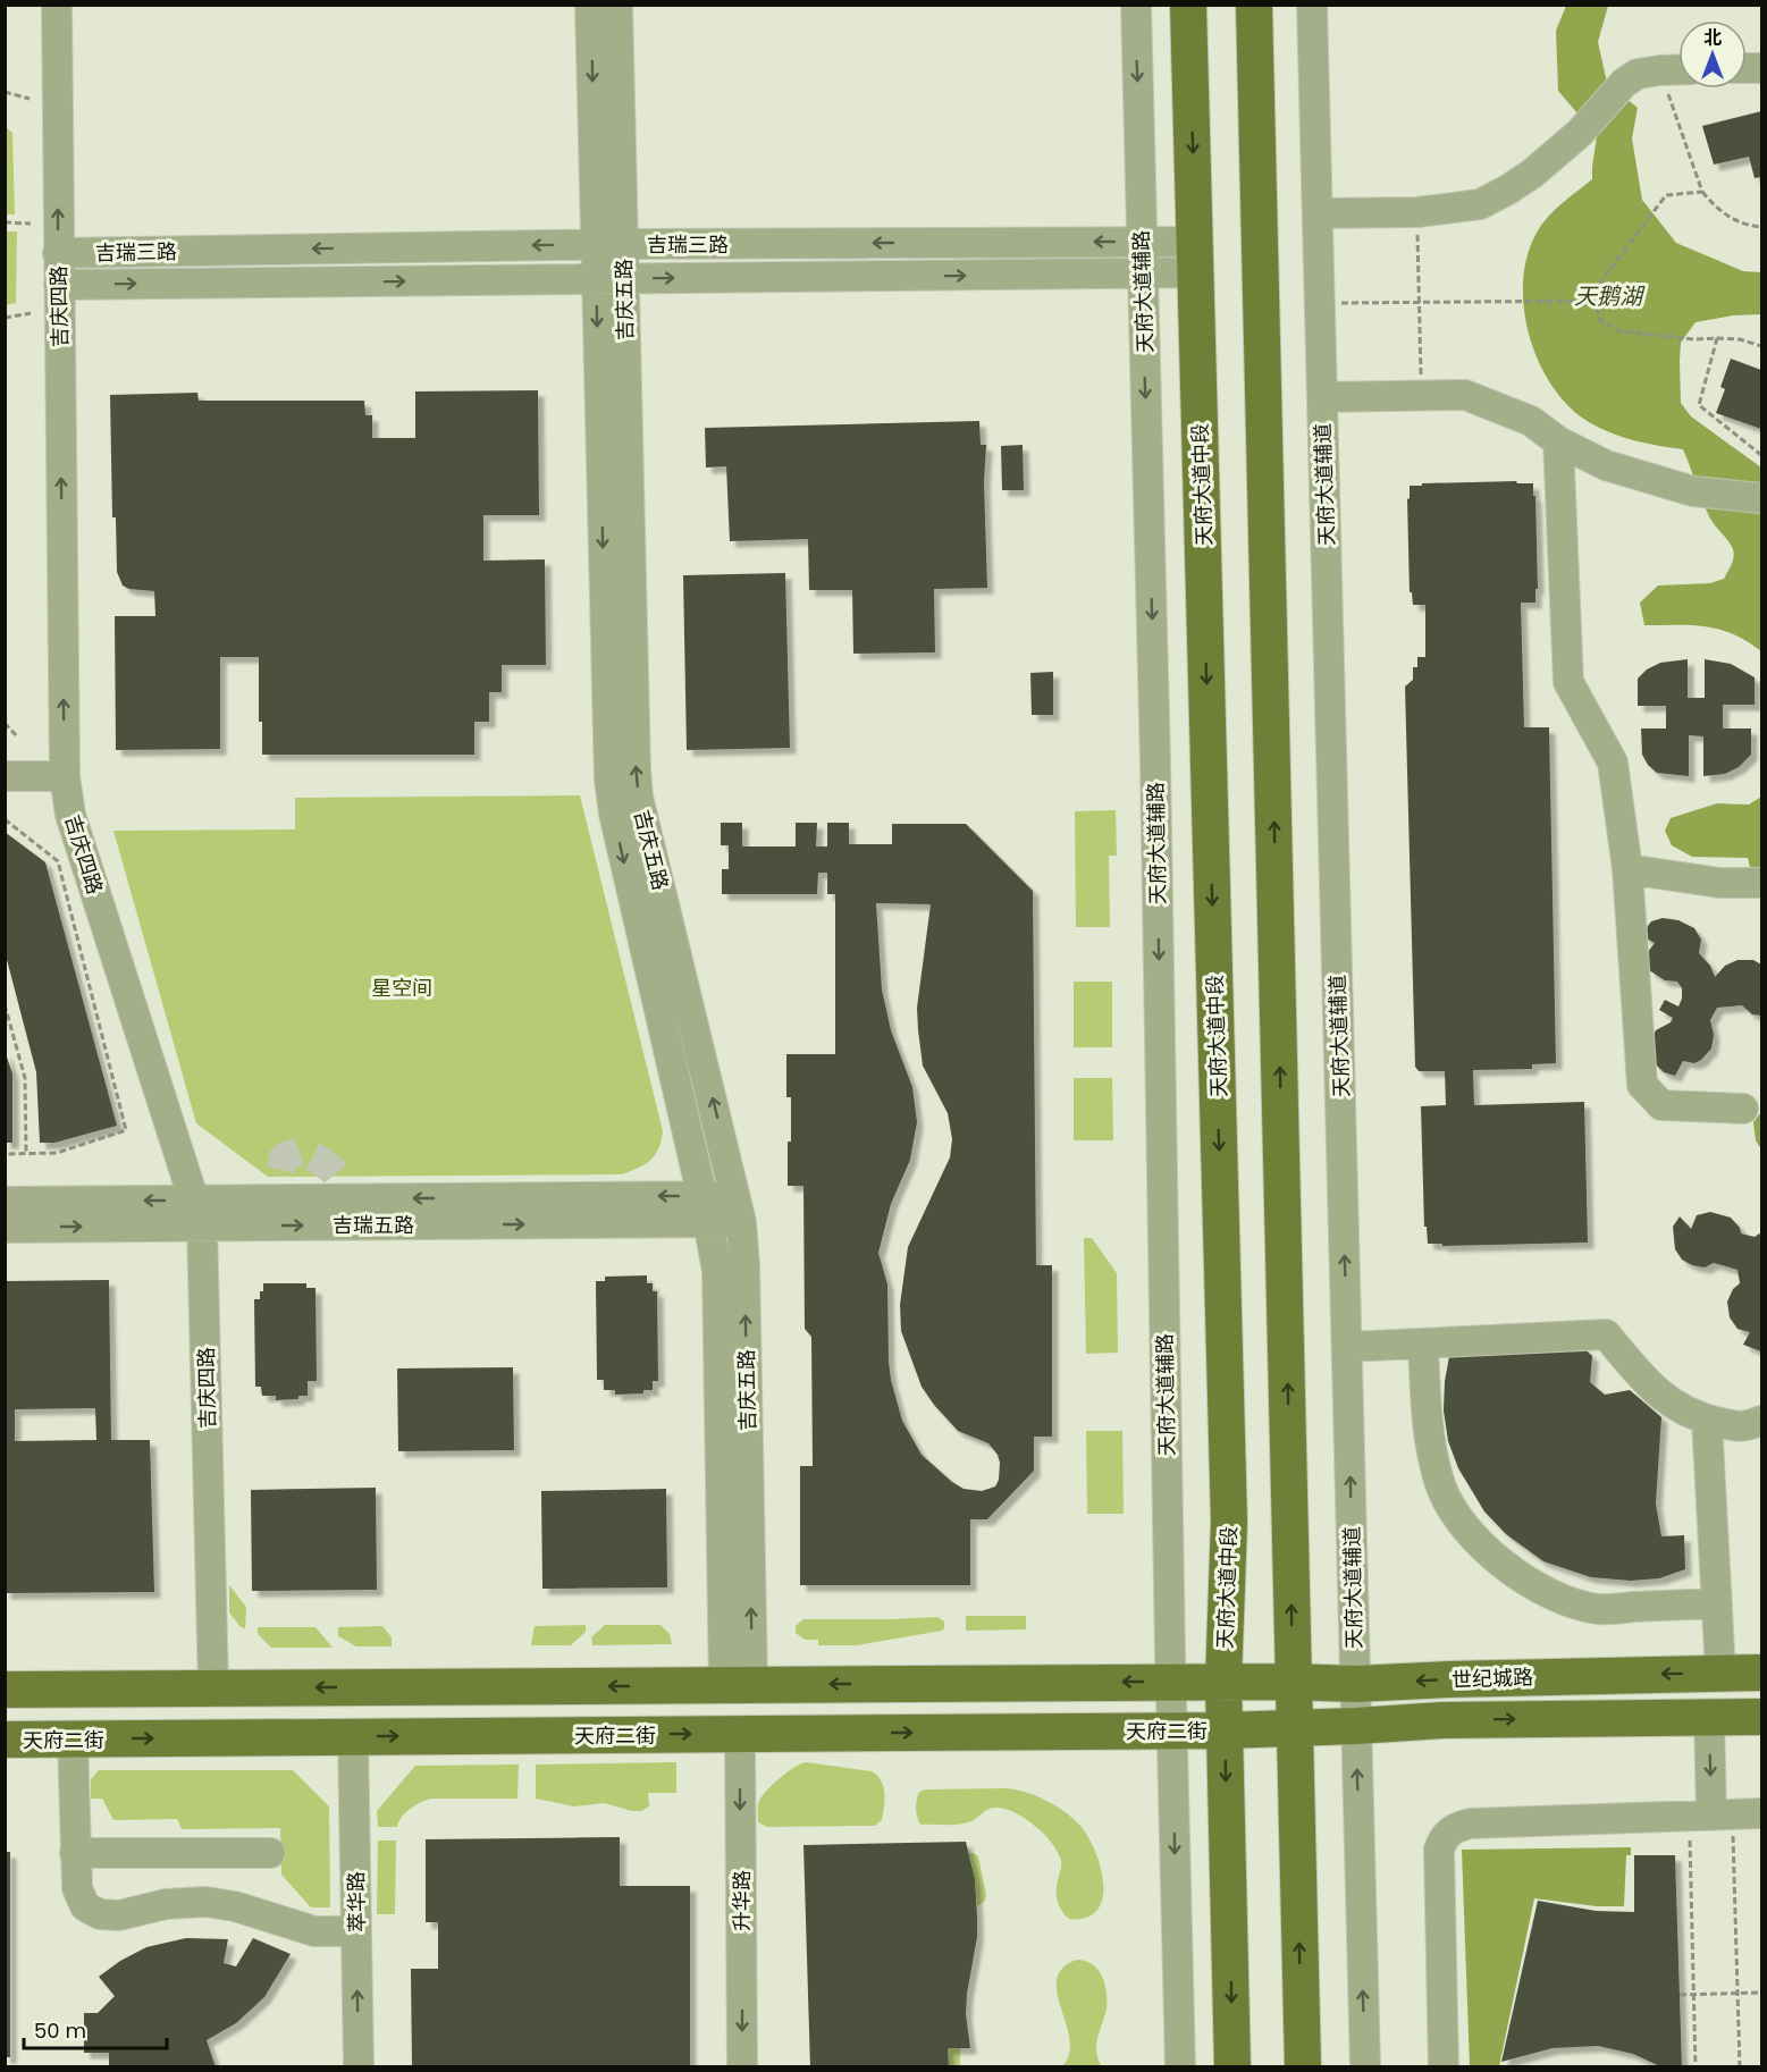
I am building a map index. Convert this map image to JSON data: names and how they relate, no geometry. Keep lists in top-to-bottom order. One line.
{"streets":{"main road":["天府大道中段","世纪城路","天府二街"],"street":["吉瑞三路","天府大道辅路","吉庆五路","吉庆四路","天府大道辅道","吉瑞五路","升华路","萃华路"]},"crossings":[["吉瑞三路","天府大道辅路"],["吉瑞三路","吉庆五路"],["吉瑞三路","吉庆四路"],["吉瑞三路","天府大道中段"],["吉庆五路","吉瑞五路"],["吉庆四路","吉瑞五路"],["天府大道中段","世纪城路"],["天府大道中段","天府二街"],["天府大道辅道","世纪城路"],["世纪城路","天府二街"],["天府二街","升华路"],["天府二街","萃华路"]],"one_way":["天府大道辅路","吉庆四路","升华路","萃华路"],"water":["天鹅湖"],"parks":["星空间"],"scale_bar":"50 m","north":"top"}
